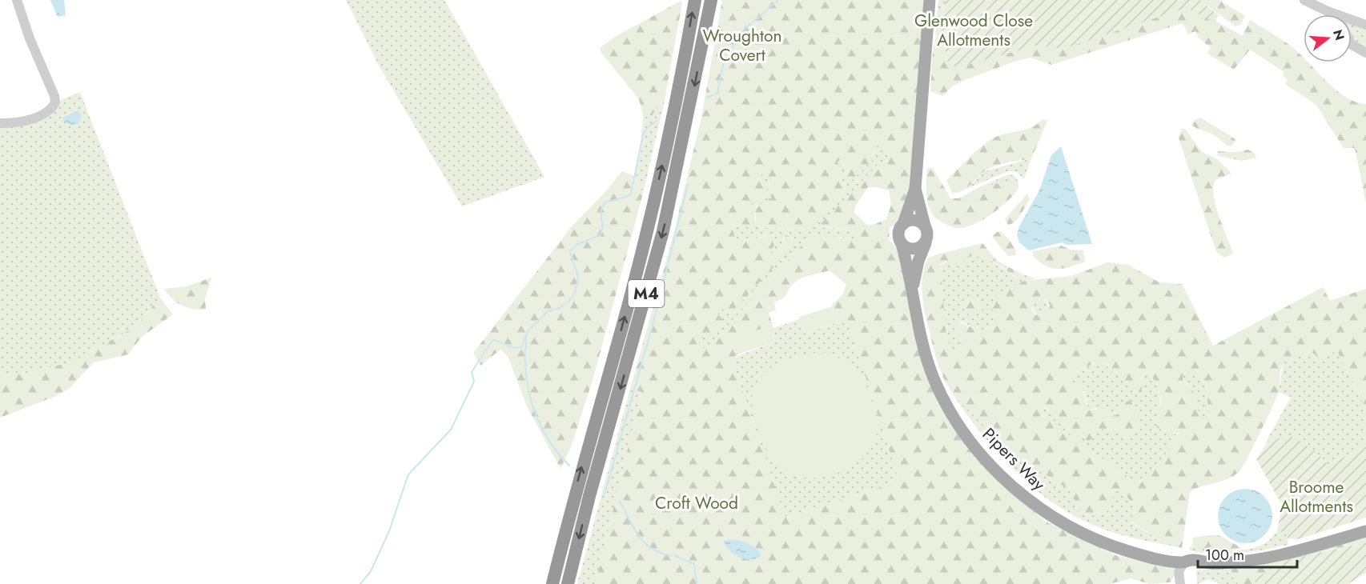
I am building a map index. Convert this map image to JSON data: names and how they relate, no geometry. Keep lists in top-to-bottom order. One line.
{"streets":{"highway":["M4"],"main road":["Pipers Way"]},"parks":["Glenwood Close Allotments","Wroughton Covert","Broome Allotments","Croft Wood"],"scale_bar":"100 m","north":"right"}
